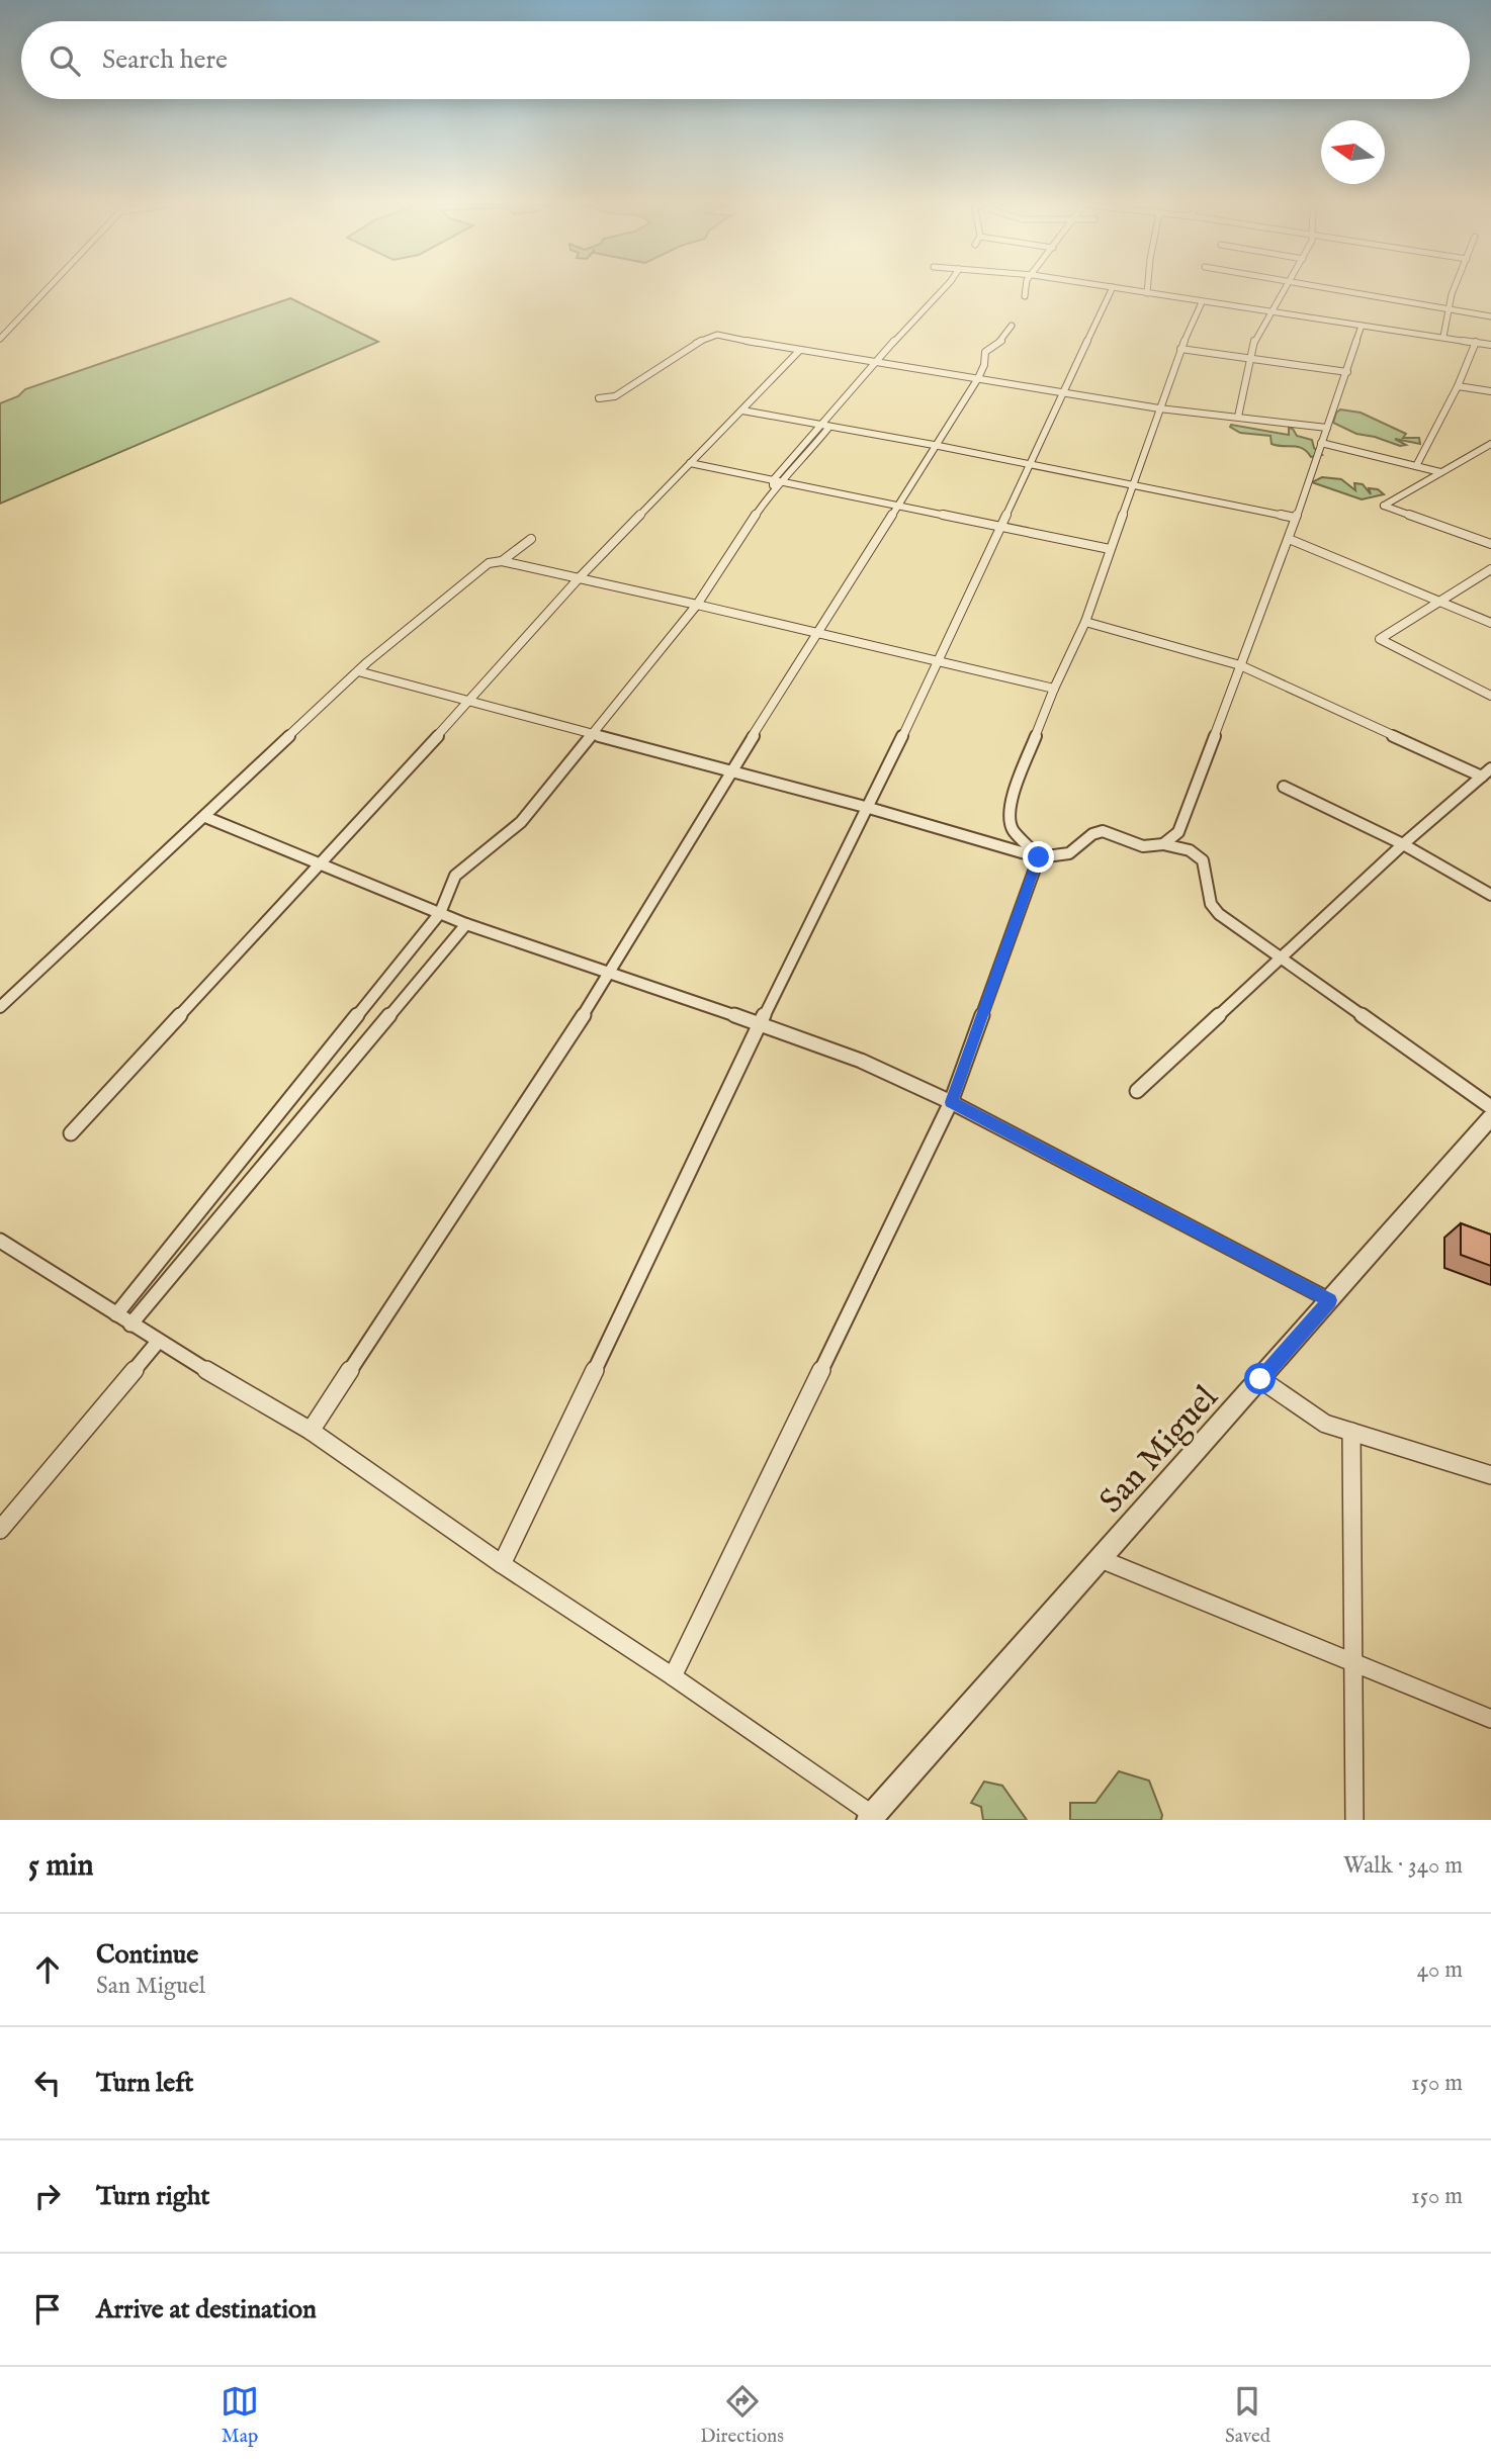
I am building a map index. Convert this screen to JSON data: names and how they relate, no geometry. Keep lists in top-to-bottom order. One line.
{"streets":{"street":["San Miguel"]},"north":"left","page":{"search":"Search here","heading":["5 min","Walk · 340 m"],"list":[["Continue","San Miguel","40 m"],["Turn left","150 m"],["Turn right","150 m"],"Arrive at destination"],"nav":["Map","Directions","Saved"]}}
